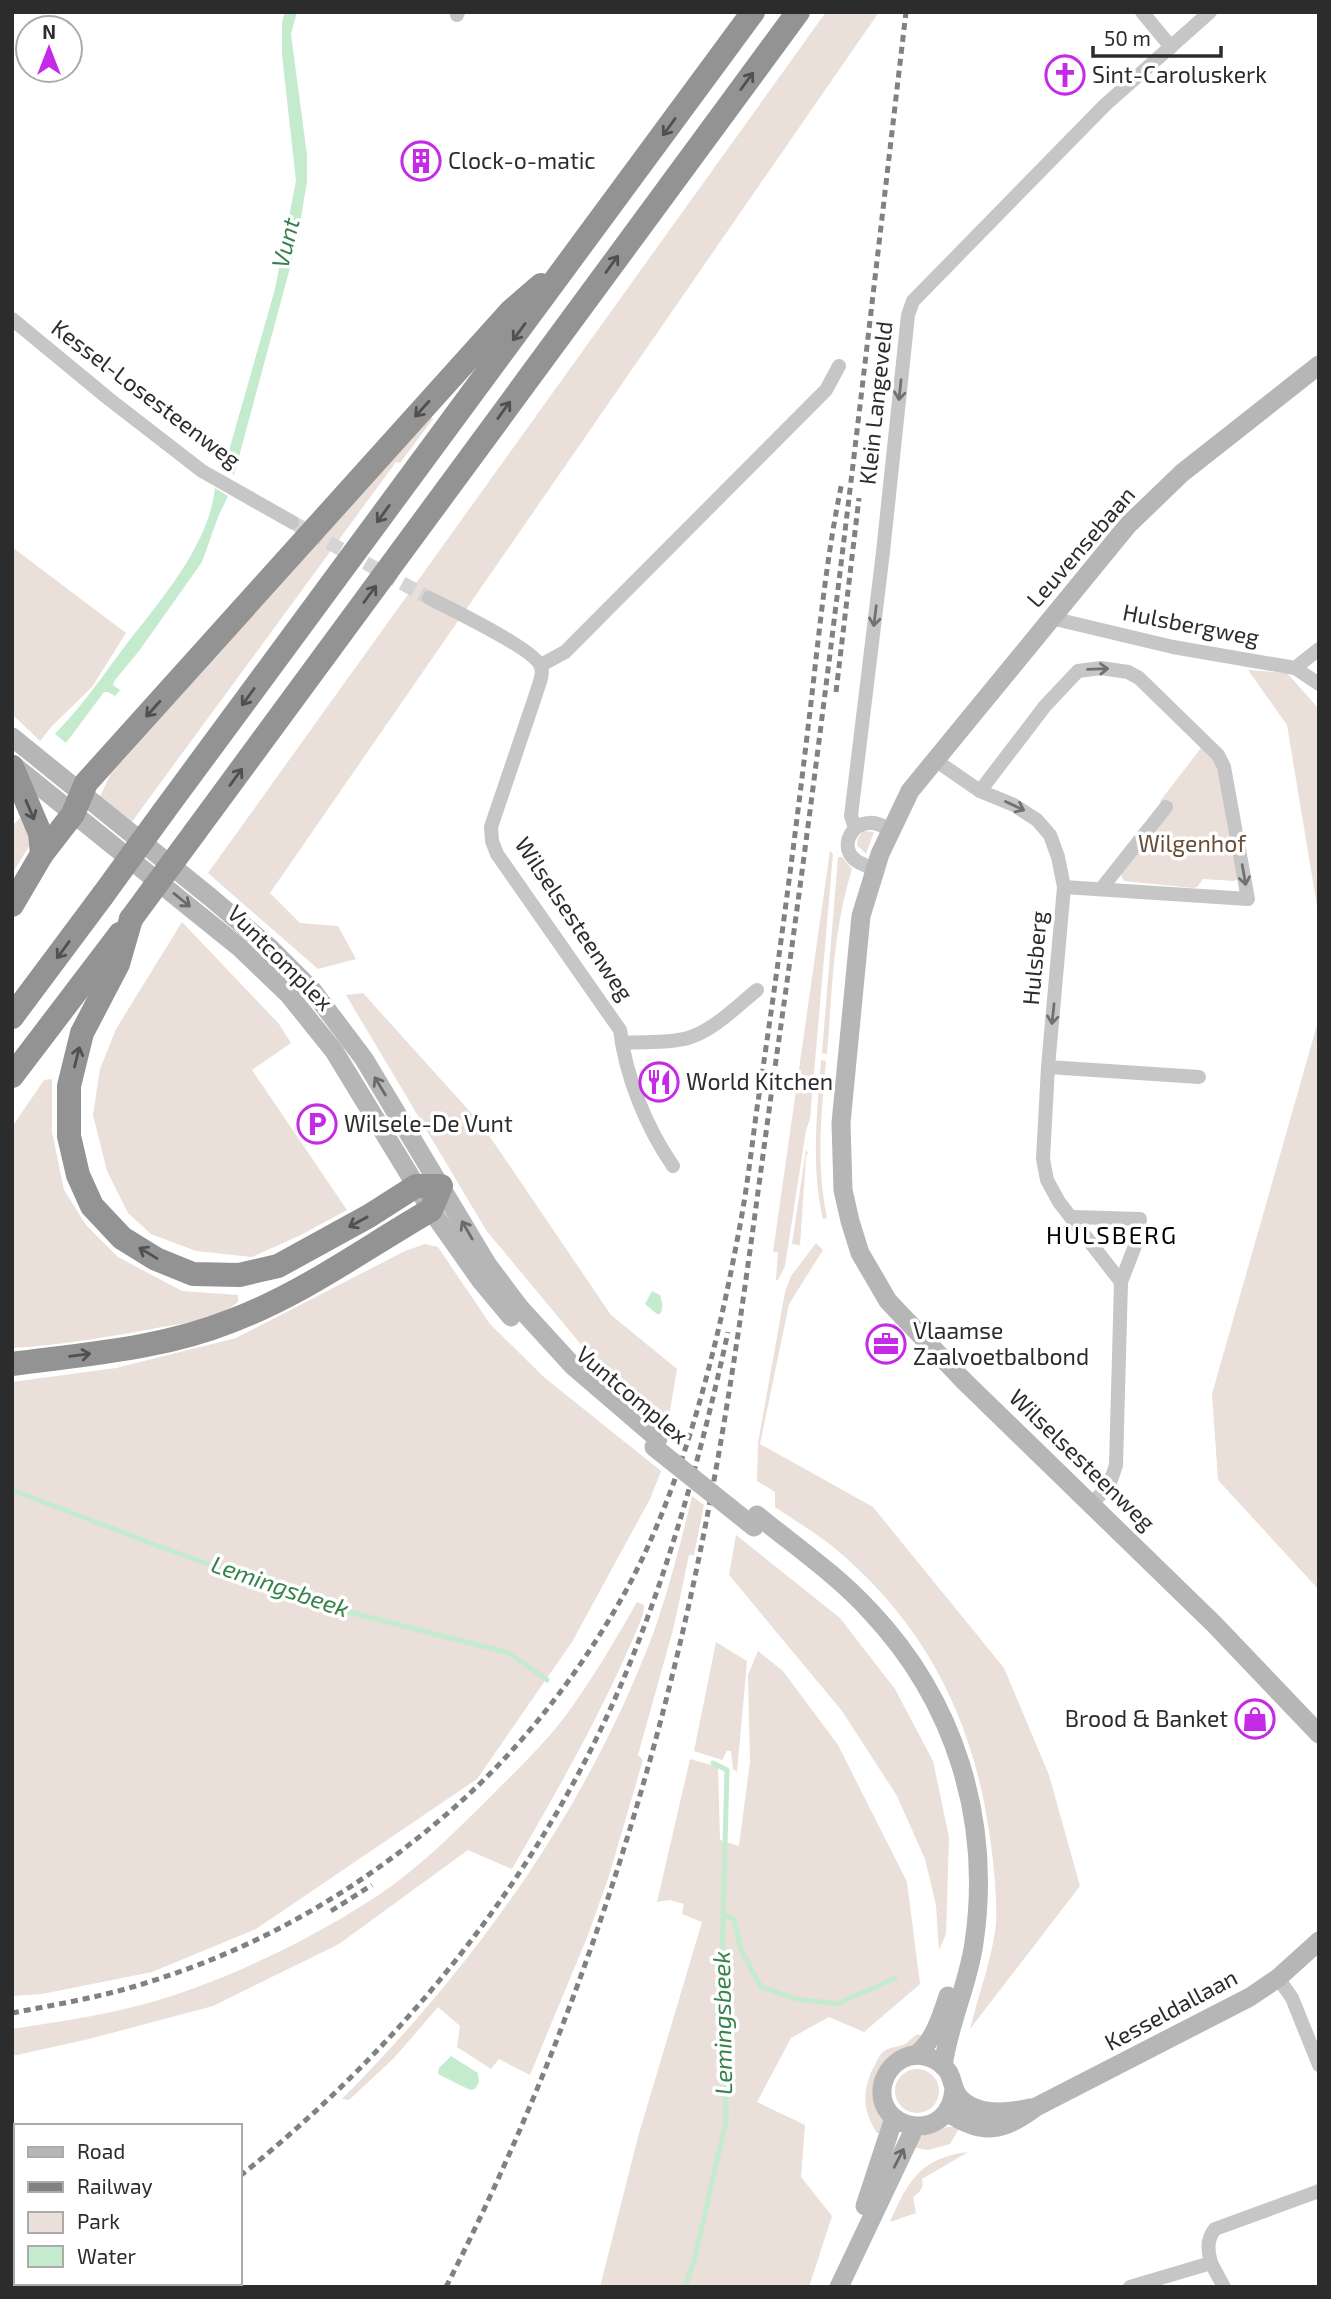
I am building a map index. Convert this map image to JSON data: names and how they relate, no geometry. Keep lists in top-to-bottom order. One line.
{"streets":{"street":["Kessel-Losesteenweg","Klein Langeveld","Leuvensebaan","Hulsbergweg","Wilselsesteenweg","Vuntcomplex","Hulsberg","Kesseldallaan"]},"crossings":[["Klein Langeveld","Wilselsesteenweg"],["Leuvensebaan","Hulsbergweg"],["Leuvensebaan","Wilselsesteenweg"],["Leuvensebaan","Hulsberg"],["Vuntcomplex","Kesseldallaan"]],"one_way":["Klein Langeveld","Hulsberg"],"districts":["HULSBERG"],"water":["Vunt","Lemingsbeek"],"parks":["Wilgenhof"],"places":{"church":["Sint-Caroluskerk"],"building":["Clock-o-matic"],"restaurant":["World Kitchen"],"parking":["Wilsele-De Vunt"],"office":["Vlaamse Zaalvoetbalbond"],"shop":["Brood & Banket"]},"legend":["Road","Railway","Park","Water"],"scale_bar":"50 m","north":"top"}
